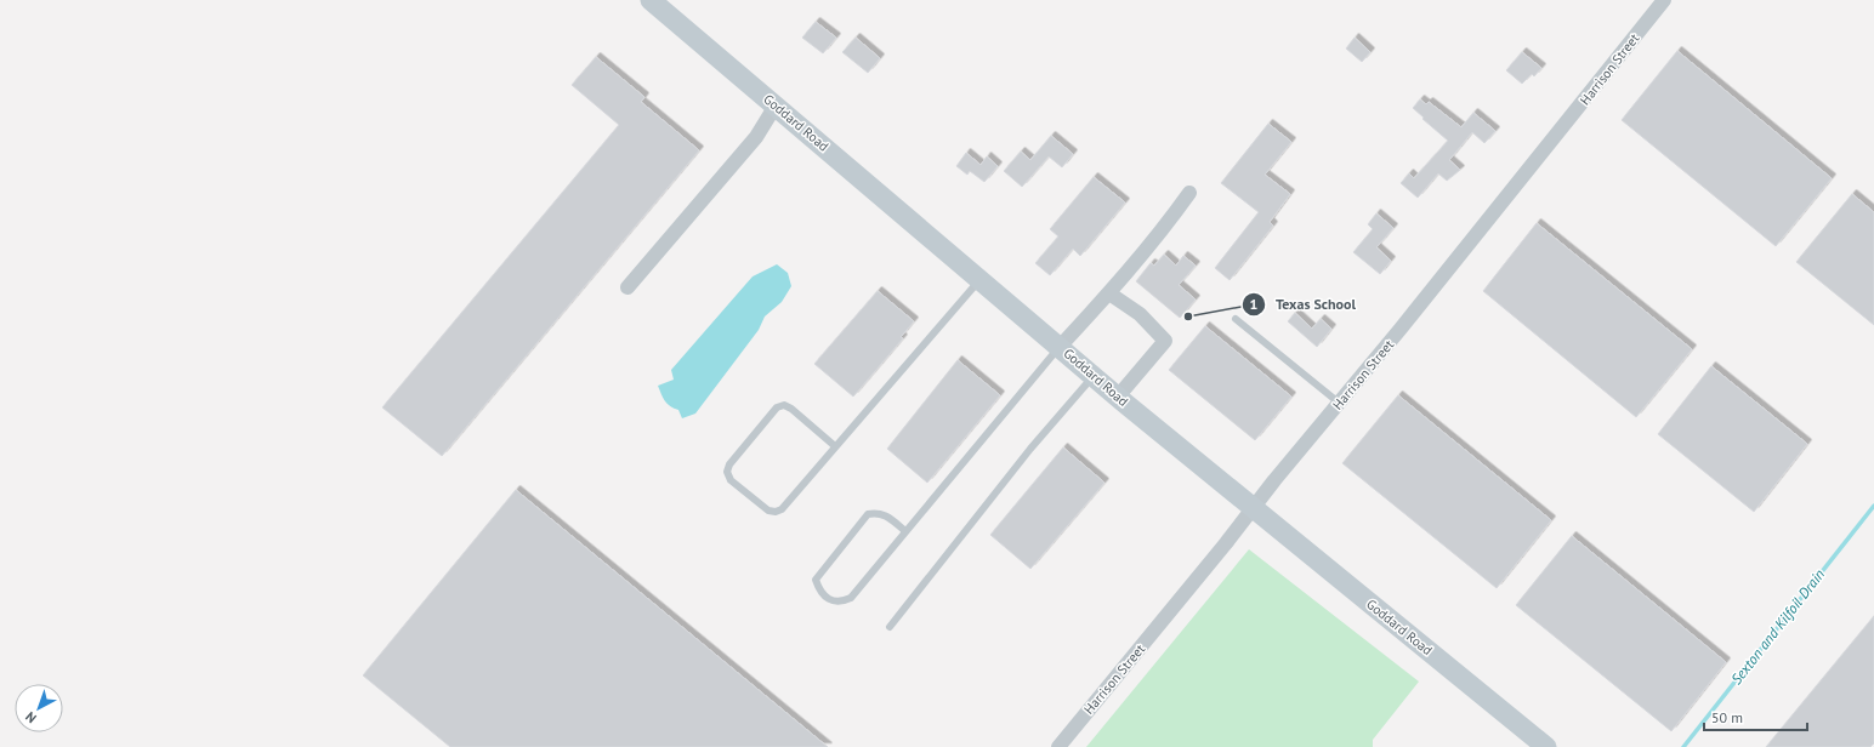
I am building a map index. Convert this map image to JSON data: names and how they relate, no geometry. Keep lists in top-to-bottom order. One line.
{"streets":{"main road":["Goddard Road"],"street":["Harrison Street"]},"crossings":[["Harrison Street","Goddard Road"]],"water":["Sexton and Kilfoil Drain"],"places":["Texas School"],"scale_bar":"50 m","north":"bottom left"}
